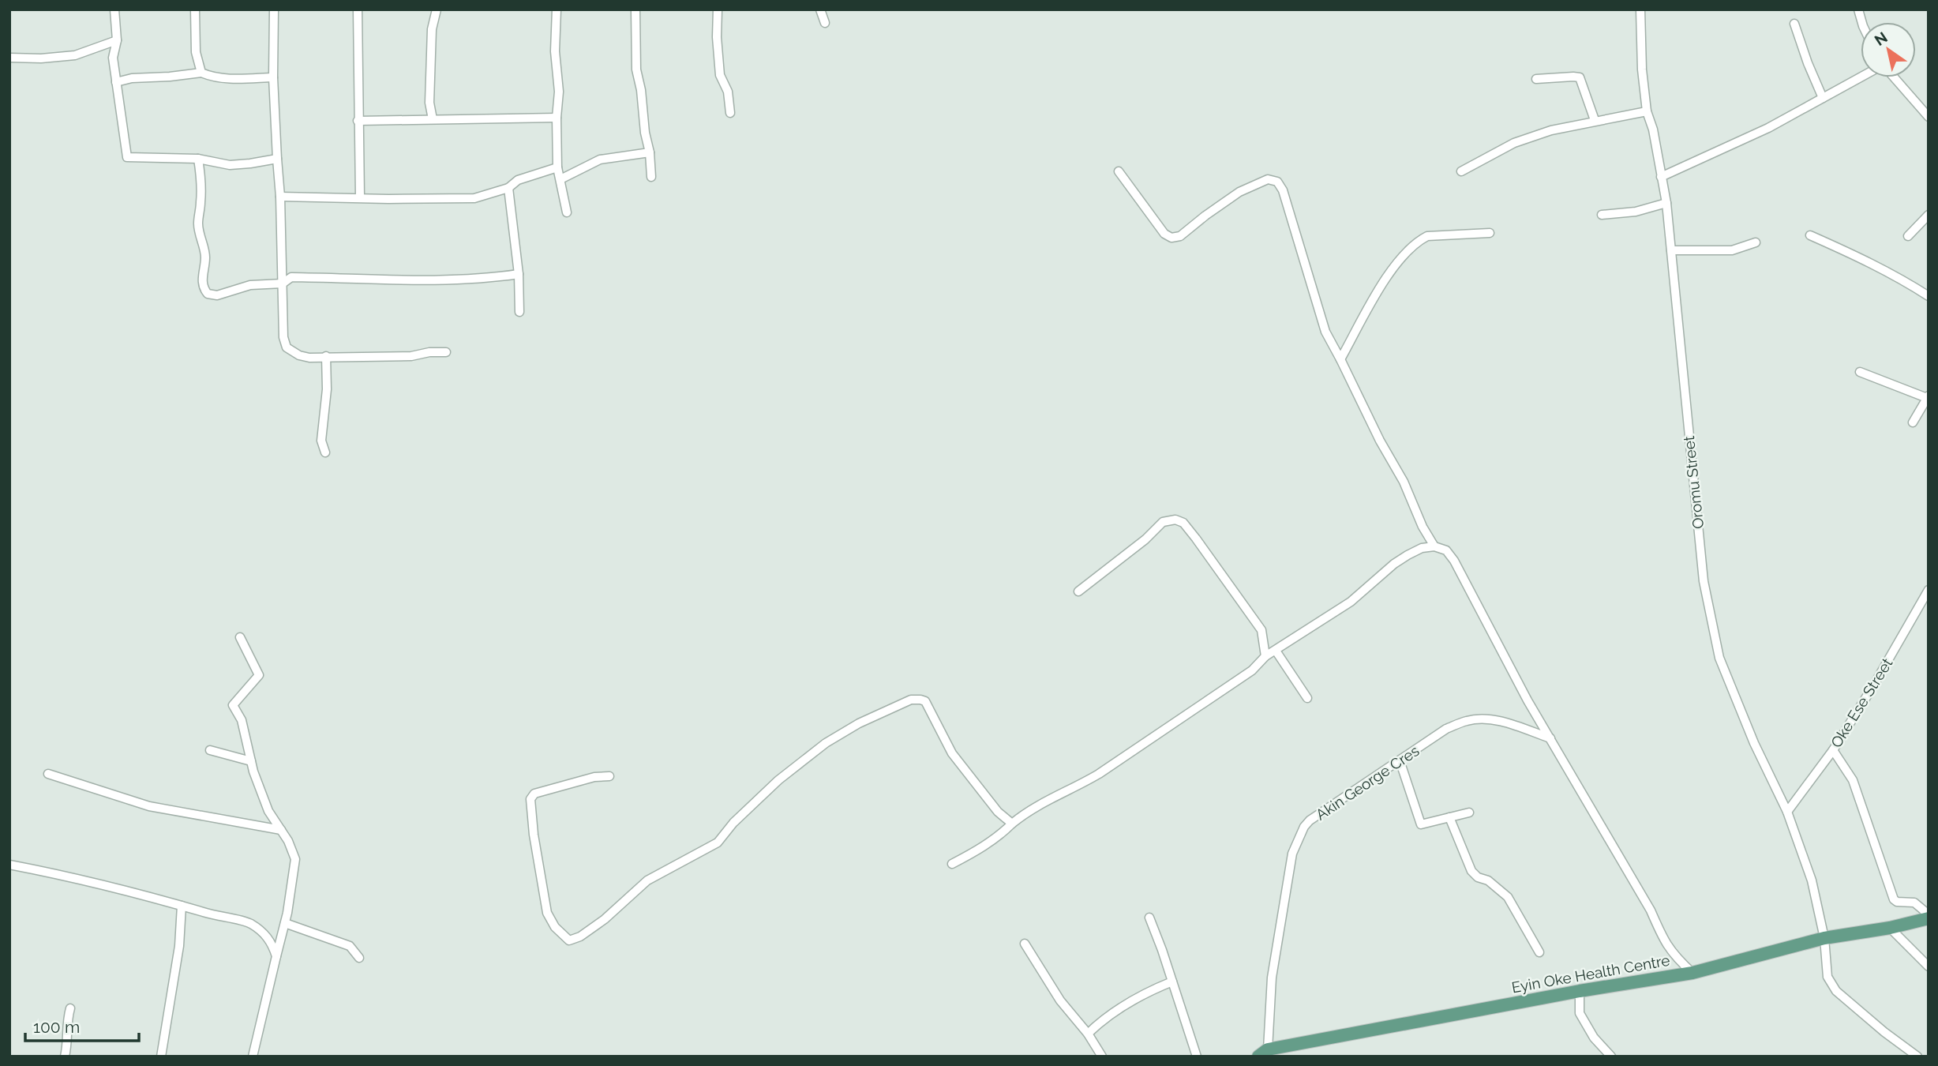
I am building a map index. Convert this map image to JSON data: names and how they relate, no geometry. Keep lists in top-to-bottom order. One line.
{"streets":{"main road":["Eyin Oke Health Centre"],"street":["Oromu Street","Oke Ese Street","Akin George Cres"]},"crossings":[["Oromu Street","Oke Ese Street"],["Oromu Street","Eyin Oke Health Centre"],["Akin George Cres","Eyin Oke Health Centre"]],"scale_bar":"100 m","north":"top left"}
